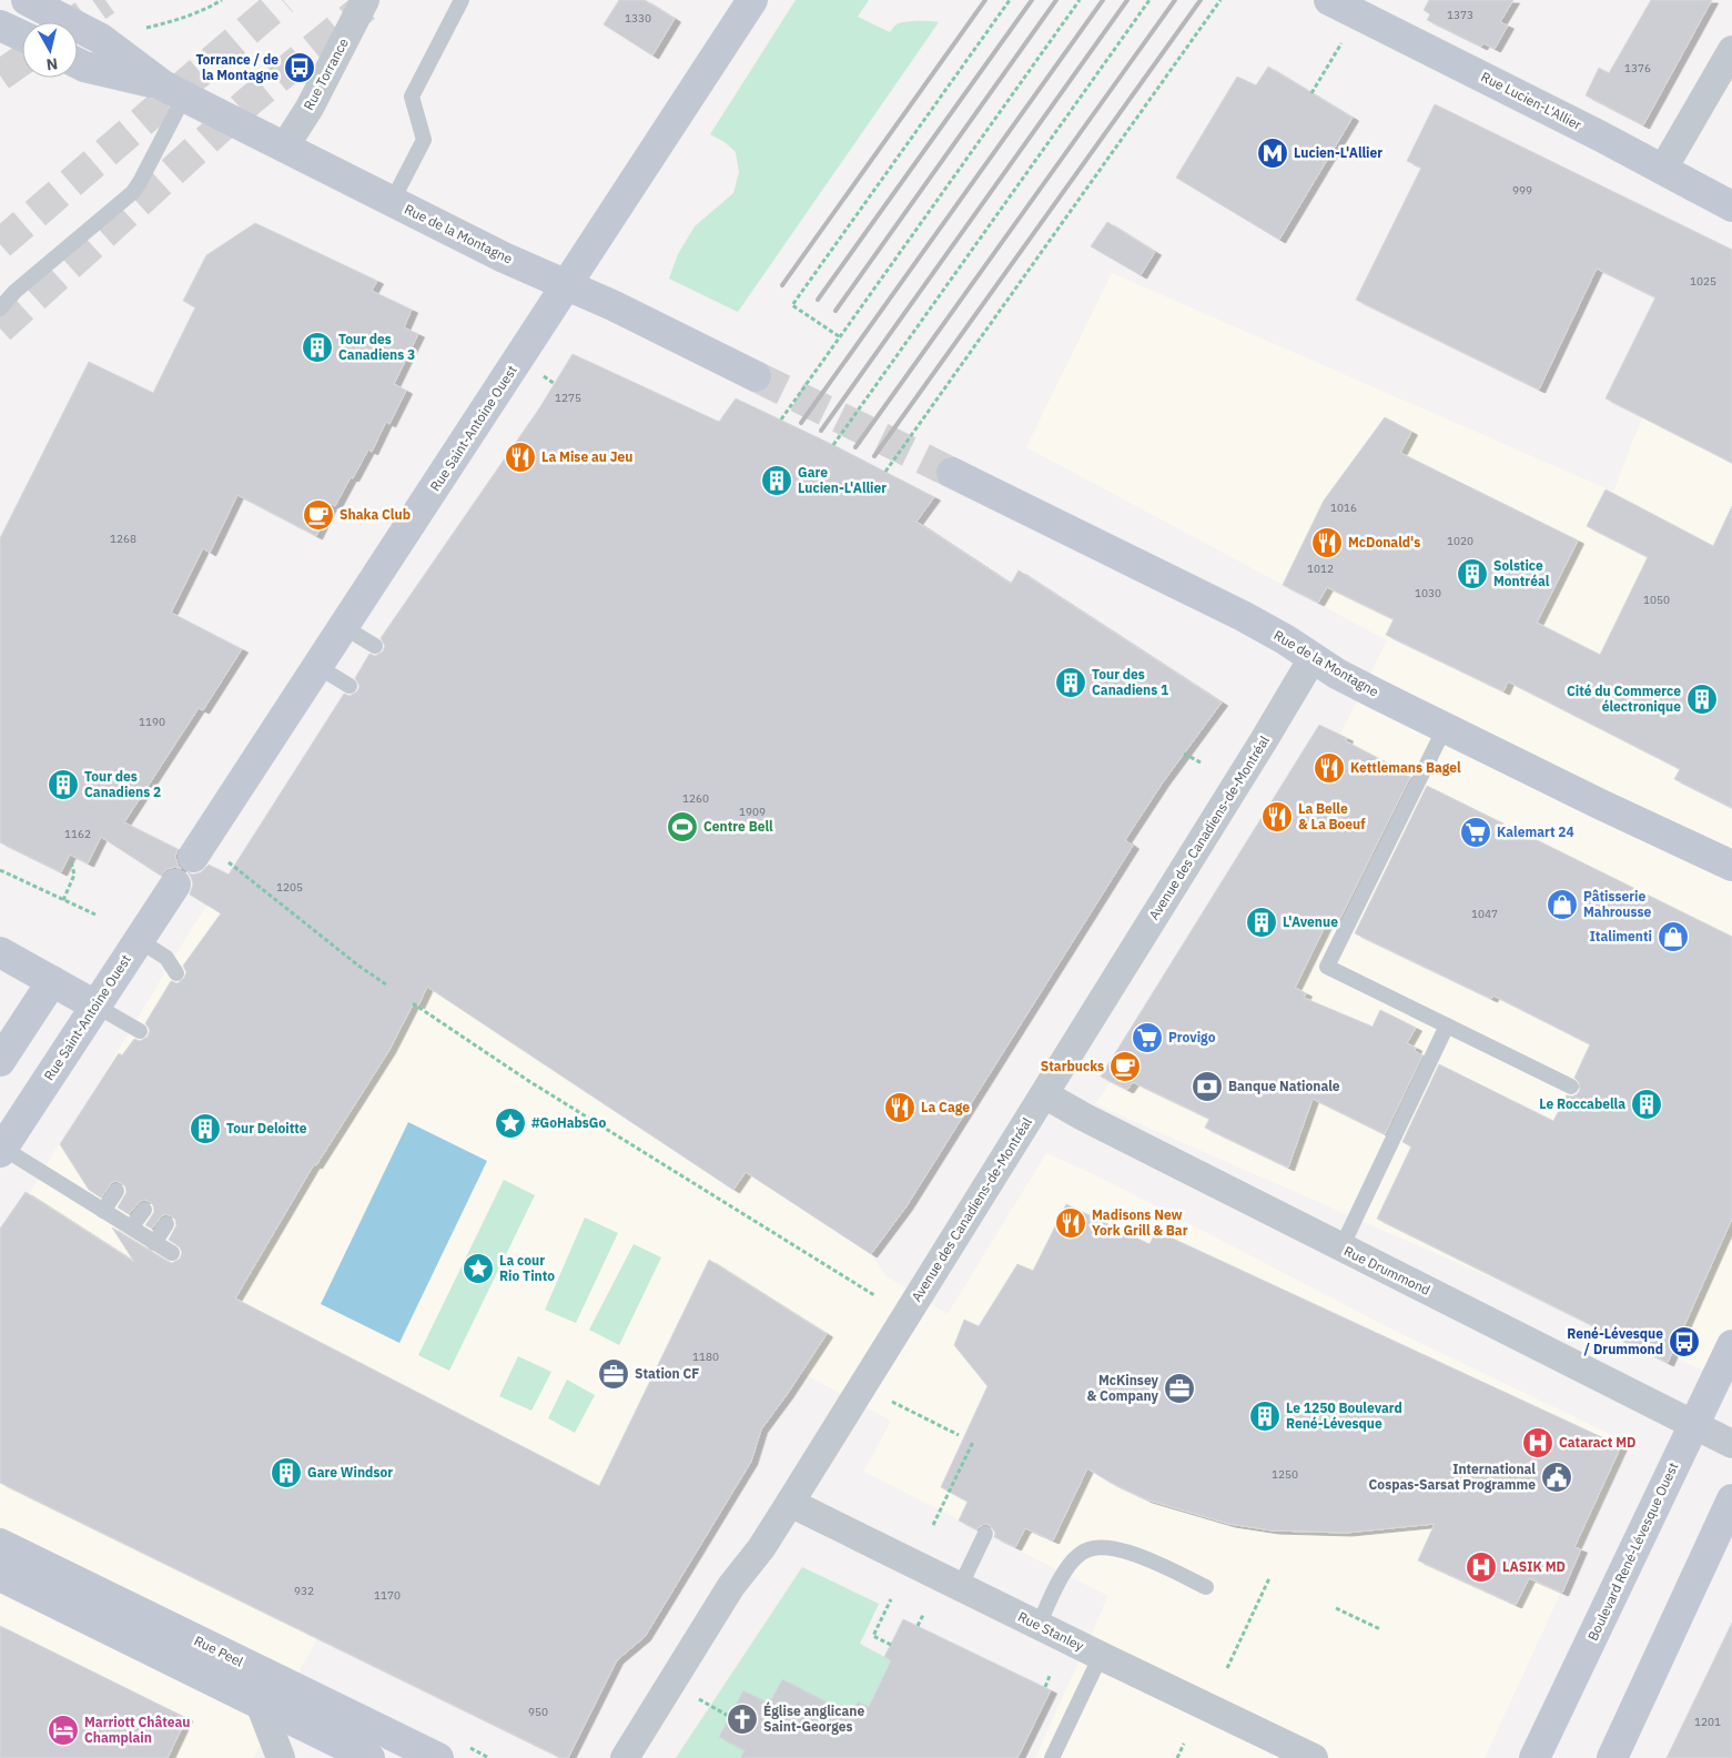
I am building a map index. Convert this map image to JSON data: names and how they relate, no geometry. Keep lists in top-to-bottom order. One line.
{"streets":{"main road":["Rue Lucien-L'Allier","Rue de la Montagne","Rue Saint-Antoine Ouest","Boulevard René-Lévesque Ouest","Rue Peel"],"street":["Rue Torrance","Avenue des Canadiens-de-Montréal","Rue Drummond","Rue Stanley"]},"crossings":[["Rue Torrance","Rue de la Montagne"],["Rue de la Montagne","Rue Saint-Antoine Ouest"],["Rue de la Montagne","Avenue des Canadiens-de-Montréal"],["Avenue des Canadiens-de-Montréal","Rue Drummond"],["Avenue des Canadiens-de-Montréal","Rue Stanley"],["Rue Drummond","Boulevard René-Lévesque Ouest"]],"places":{"bus stop":["Torrance / de la Montagne","René-Lévesque / Drummond"],"metro station":["Lucien-L'Allier"],"building":["Tour des Canadiens 3","Gare Lucien-L'Allier","Solstice Montréal","Tour des Canadiens 1","Cité du Commerce électronique","Tour des Canadiens 2","L'Avenue","Le Roccabella","Tour Deloitte","Le 1250 Boulevard René-Lévesque","Gare Windsor"],"restaurant":["La Mise au Jeu","McDonald's","Kettlemans Bagel","La Belle & La Boeuf","La Cage","Madisons New York Grill & Bar"],"cafe":["Shaka Club","Starbucks"],"sports":["Centre Bell"],"supermarket":["Kalemart 24","Provigo"],"shop":["Pâtisserie Mahrousse","Italimenti"],"bank":["Banque Nationale"],"place":["#GoHabsGo","La cour Rio Tinto"],"office":["Station CF","McKinsey & Company"],"hospital":["Cataract MD","LASIK MD"],"public building":["International Cospas-Sarsat Programme"],"church":["Église anglicane Saint-Georges"],"hotel":["Marriott Château Champlain"]},"house_numbers":["1373","1330","1376","999","1025","1275","1016","1268","1020","1012","1030","1050","1190","1260","1909","1162","1205","1047","1180","1250","932","1170","950","1201"],"north":"bottom"}
